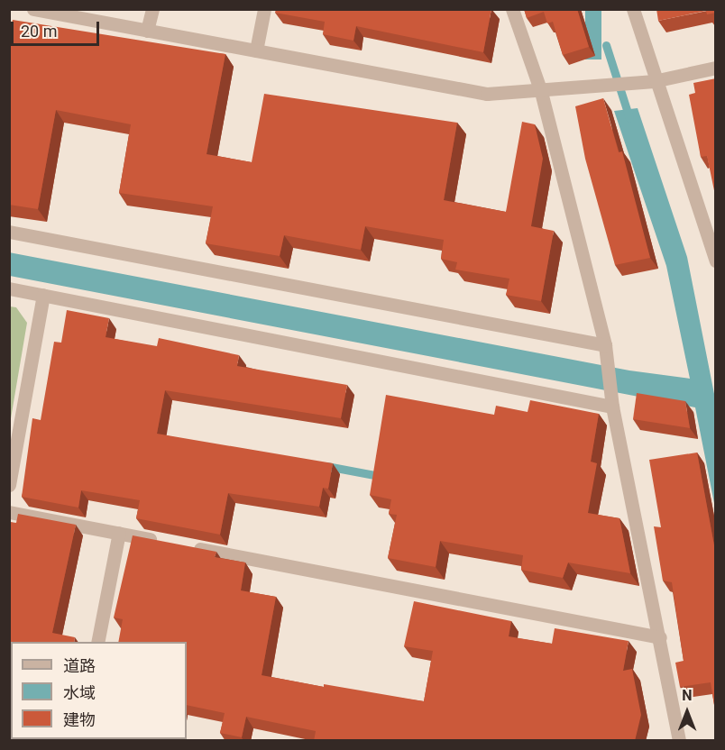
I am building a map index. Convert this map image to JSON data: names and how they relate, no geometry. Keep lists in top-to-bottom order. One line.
{"legend":["道路","水域","建物"],"scale_bar":"20 m","north":"top"}
